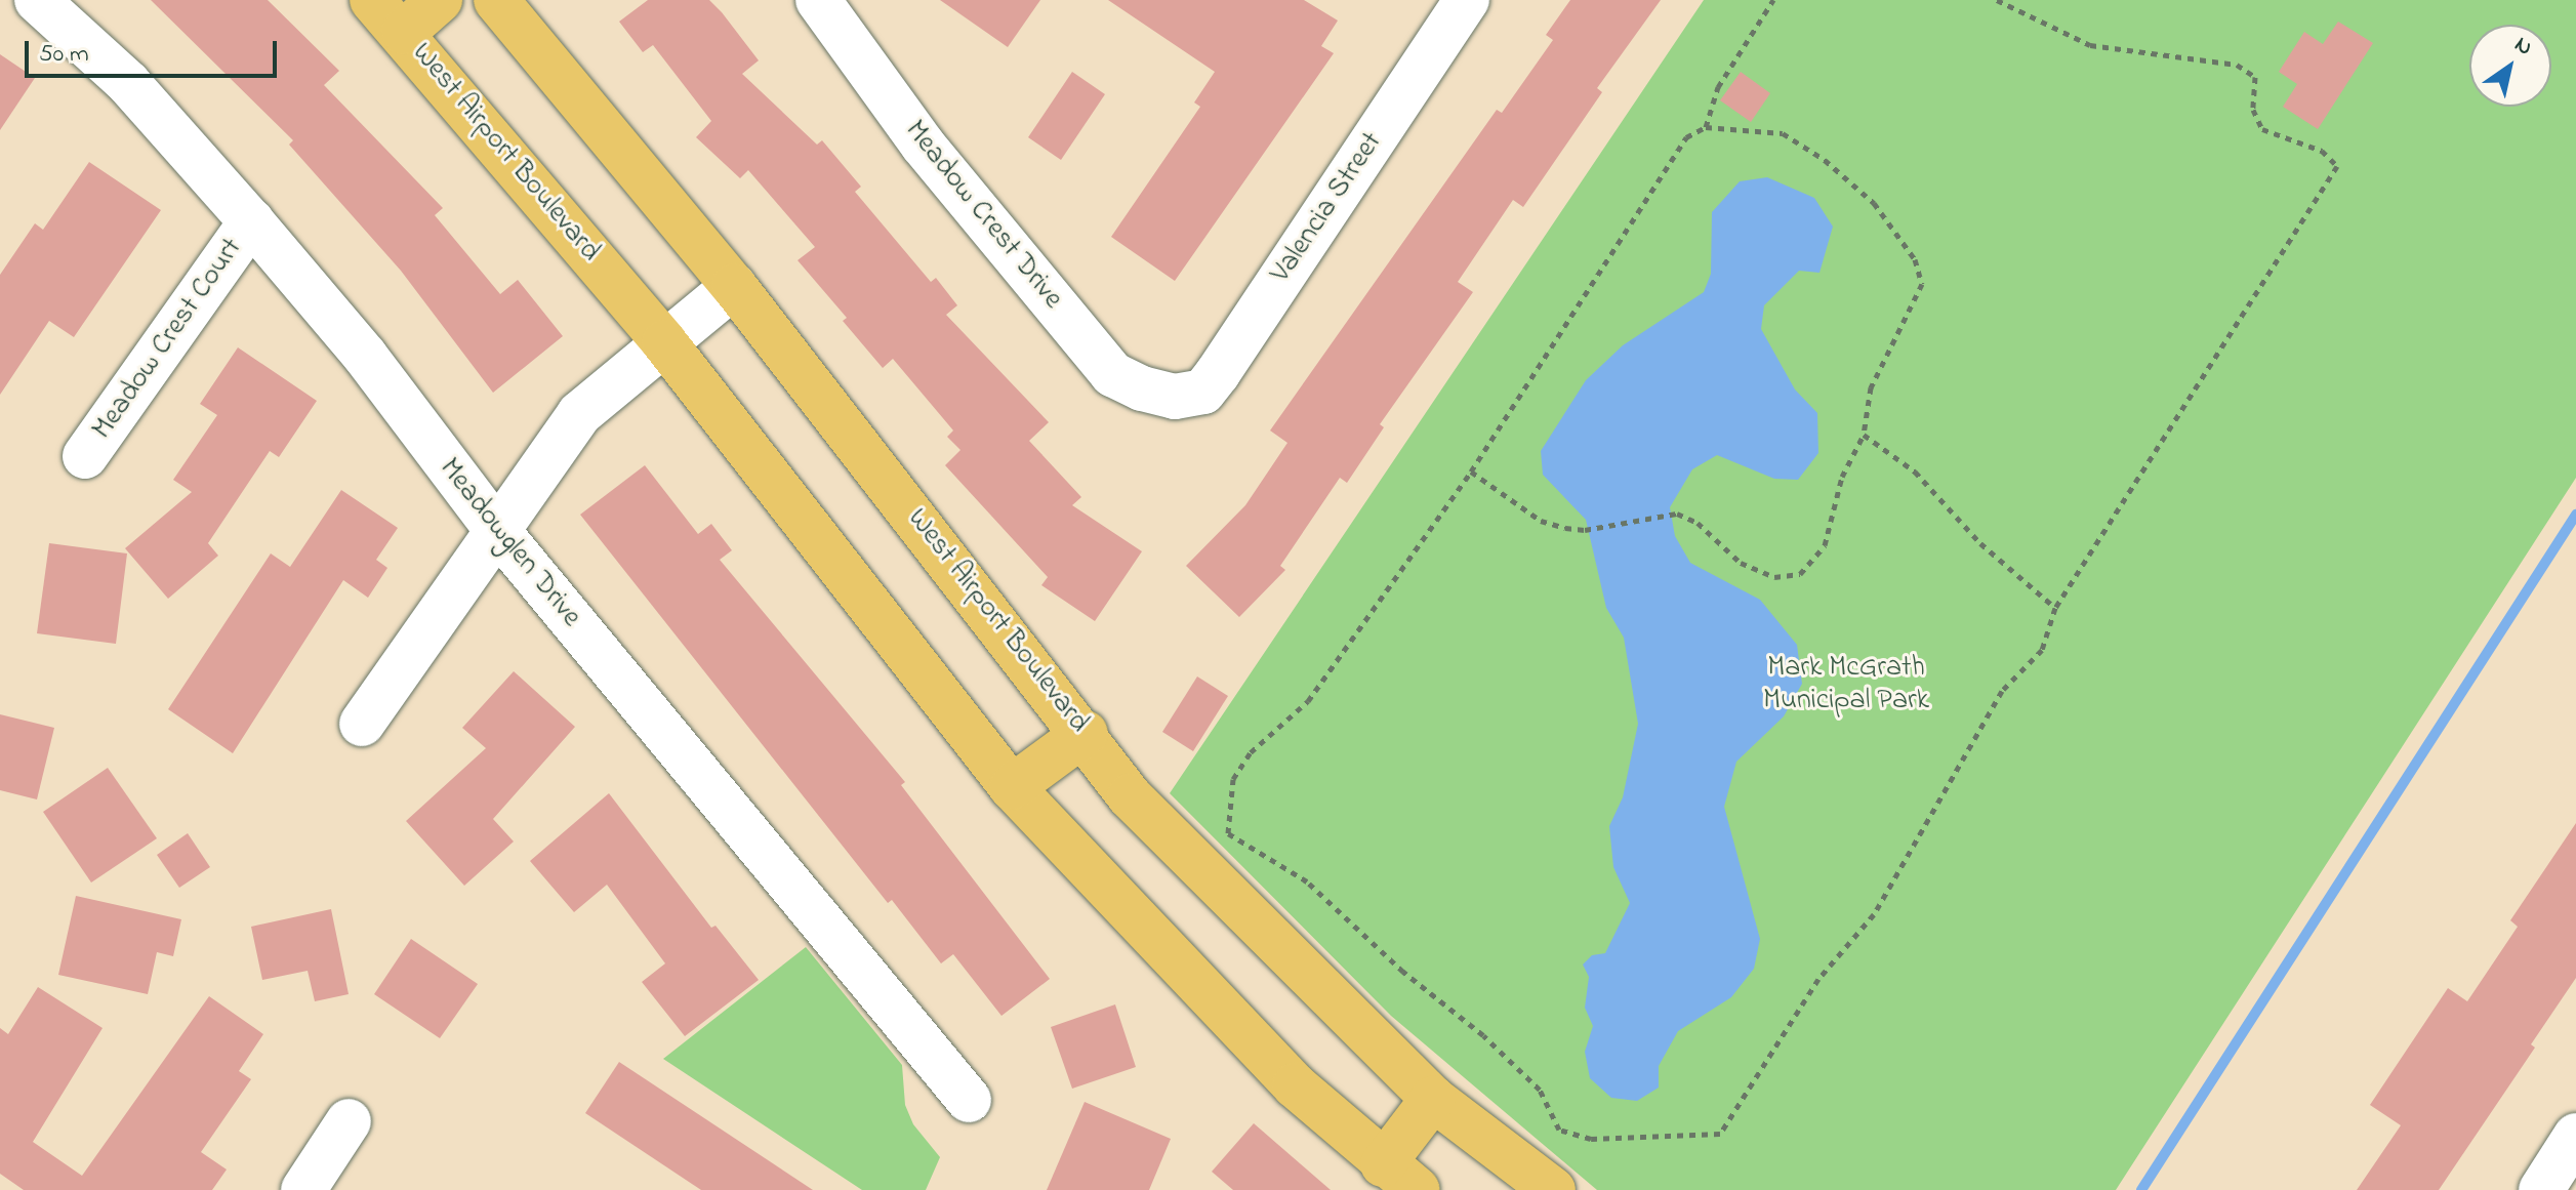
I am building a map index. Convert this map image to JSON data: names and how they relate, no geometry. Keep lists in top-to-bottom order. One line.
{"streets":{"main road":["West Airport Boulevard"],"street":["Valencia Street","Meadow Crest Drive","Meadow Crest Court","Meadowglen Drive"]},"crossings":[["Valencia Street","Meadow Crest Drive"],["Meadow Crest Court","Meadowglen Drive"]],"parks":["Mark McGrath Municipal Park"],"scale_bar":"50 m","north":"top right"}
